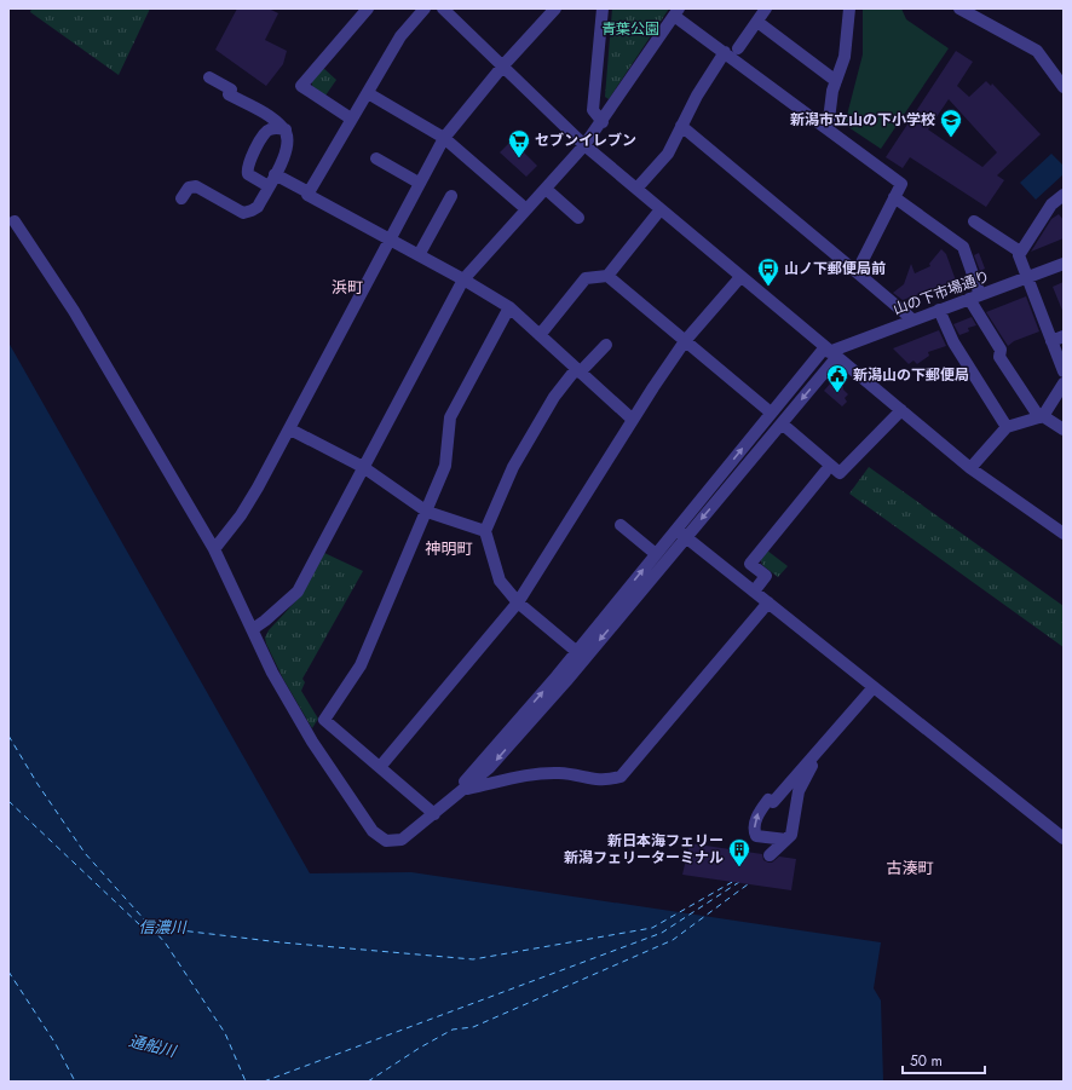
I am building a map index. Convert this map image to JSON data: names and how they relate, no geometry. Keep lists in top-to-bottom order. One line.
{"streets":{"street":["山の下市場通り"]},"districts":["浜町","神明町","古湊町"],"water":["信濃川","通船川"],"parks":["青葉公園"],"places":{"school or university":["新潟市立山の下小学校"],"supermarket":["セブンイレブン"],"bus stop":["山ノ下郵便局前"],"public building":["新潟山の下郵便局"],"building":["新日本海フェリー 新潟フェリーターミナル"]},"scale_bar":"50 m"}
